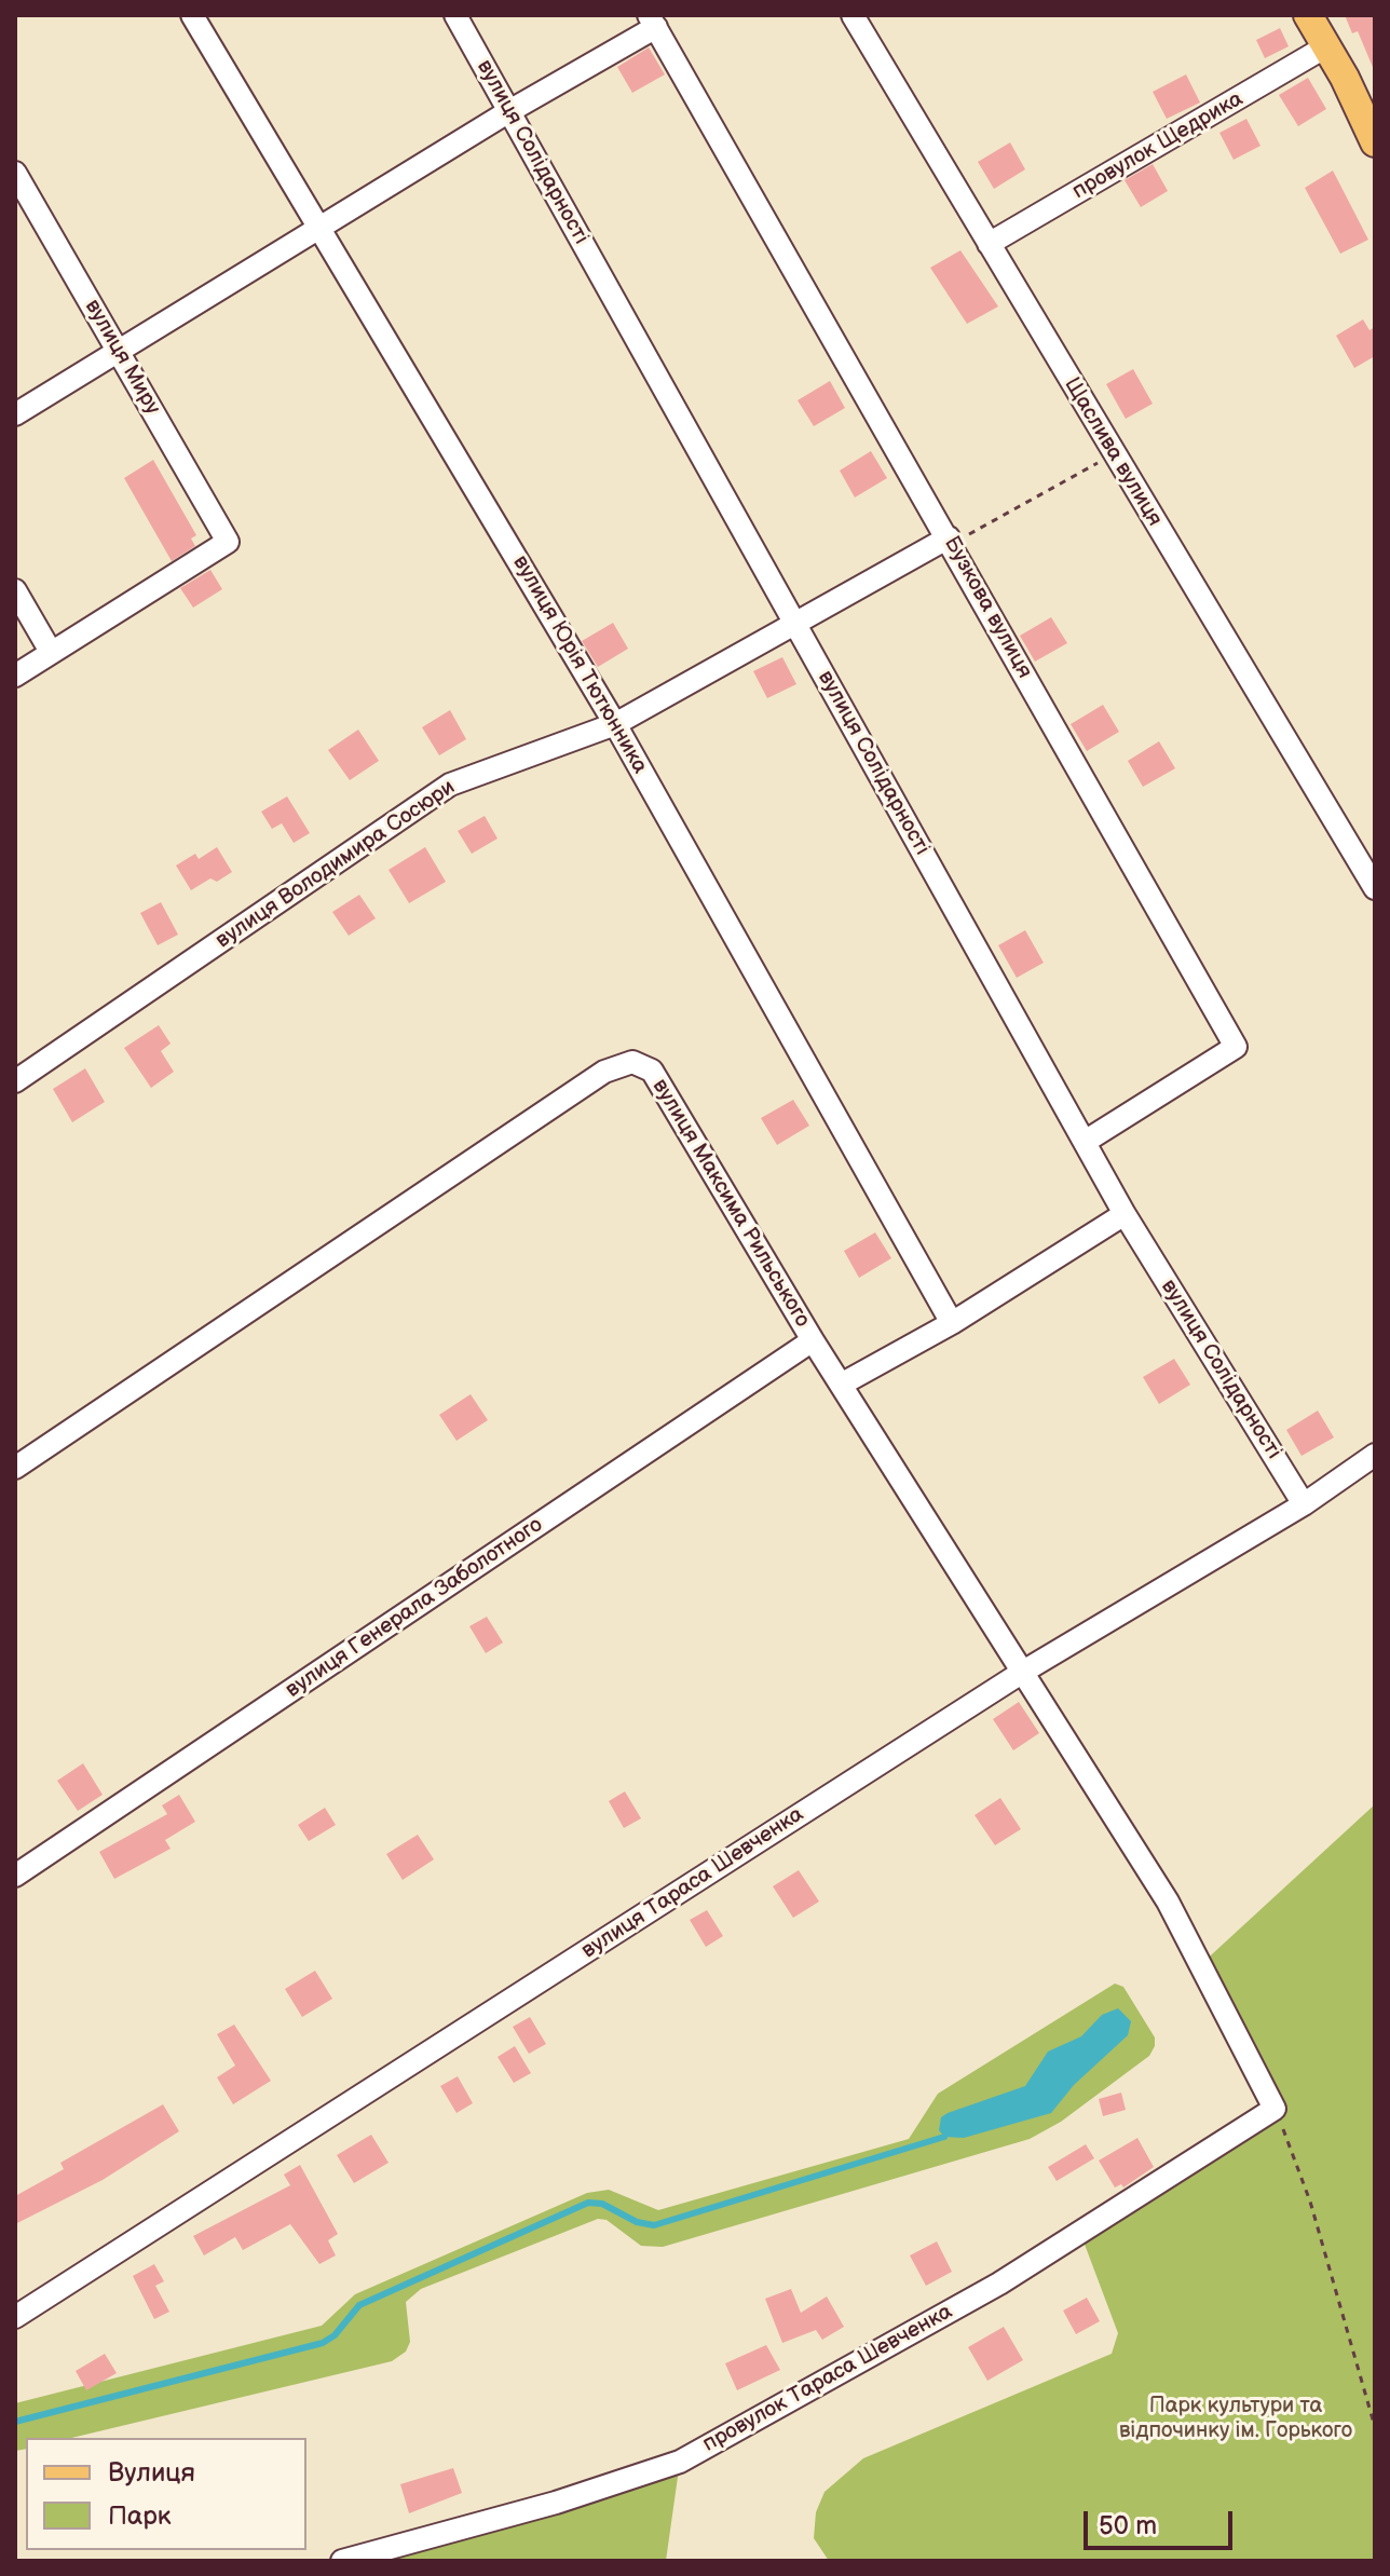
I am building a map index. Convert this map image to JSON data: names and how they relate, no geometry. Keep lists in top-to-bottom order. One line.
{"streets":{"street":["провулок Щедрика","вулиця Солідарності","вулиця Миру","Щаслива вулиця","Бузкова вулиця","вулиця Юрія Тютюнника","вулиця Володимира Сосюри","вулиця Максима Рильського","вулиця Генерала Заболотного","вулиця Тараса Шевченка","провулок Тараса Шевченка"]},"crossings":[["провулок Щедрика","Щаслива вулиця"],["вулиця Солідарності","Бузкова вулиця"],["вулиця Солідарності","вулиця Володимира Сосюри"],["вулиця Солідарності","вулиця Тараса Шевченка"],["Бузкова вулиця","вулиця Володимира Сосюри"],["вулиця Юрія Тютюнника","вулиця Володимира Сосюри"],["вулиця Максима Рильського","вулиця Генерала Заболотного"],["вулиця Максима Рильського","вулиця Тараса Шевченка"],["вулиця Максима Рильського","провулок Тараса Шевченка"]],"parks":["Парк культури та відпочинку ім. Горького"],"legend":["Вулиця","Парк"],"scale_bar":"50 m"}
